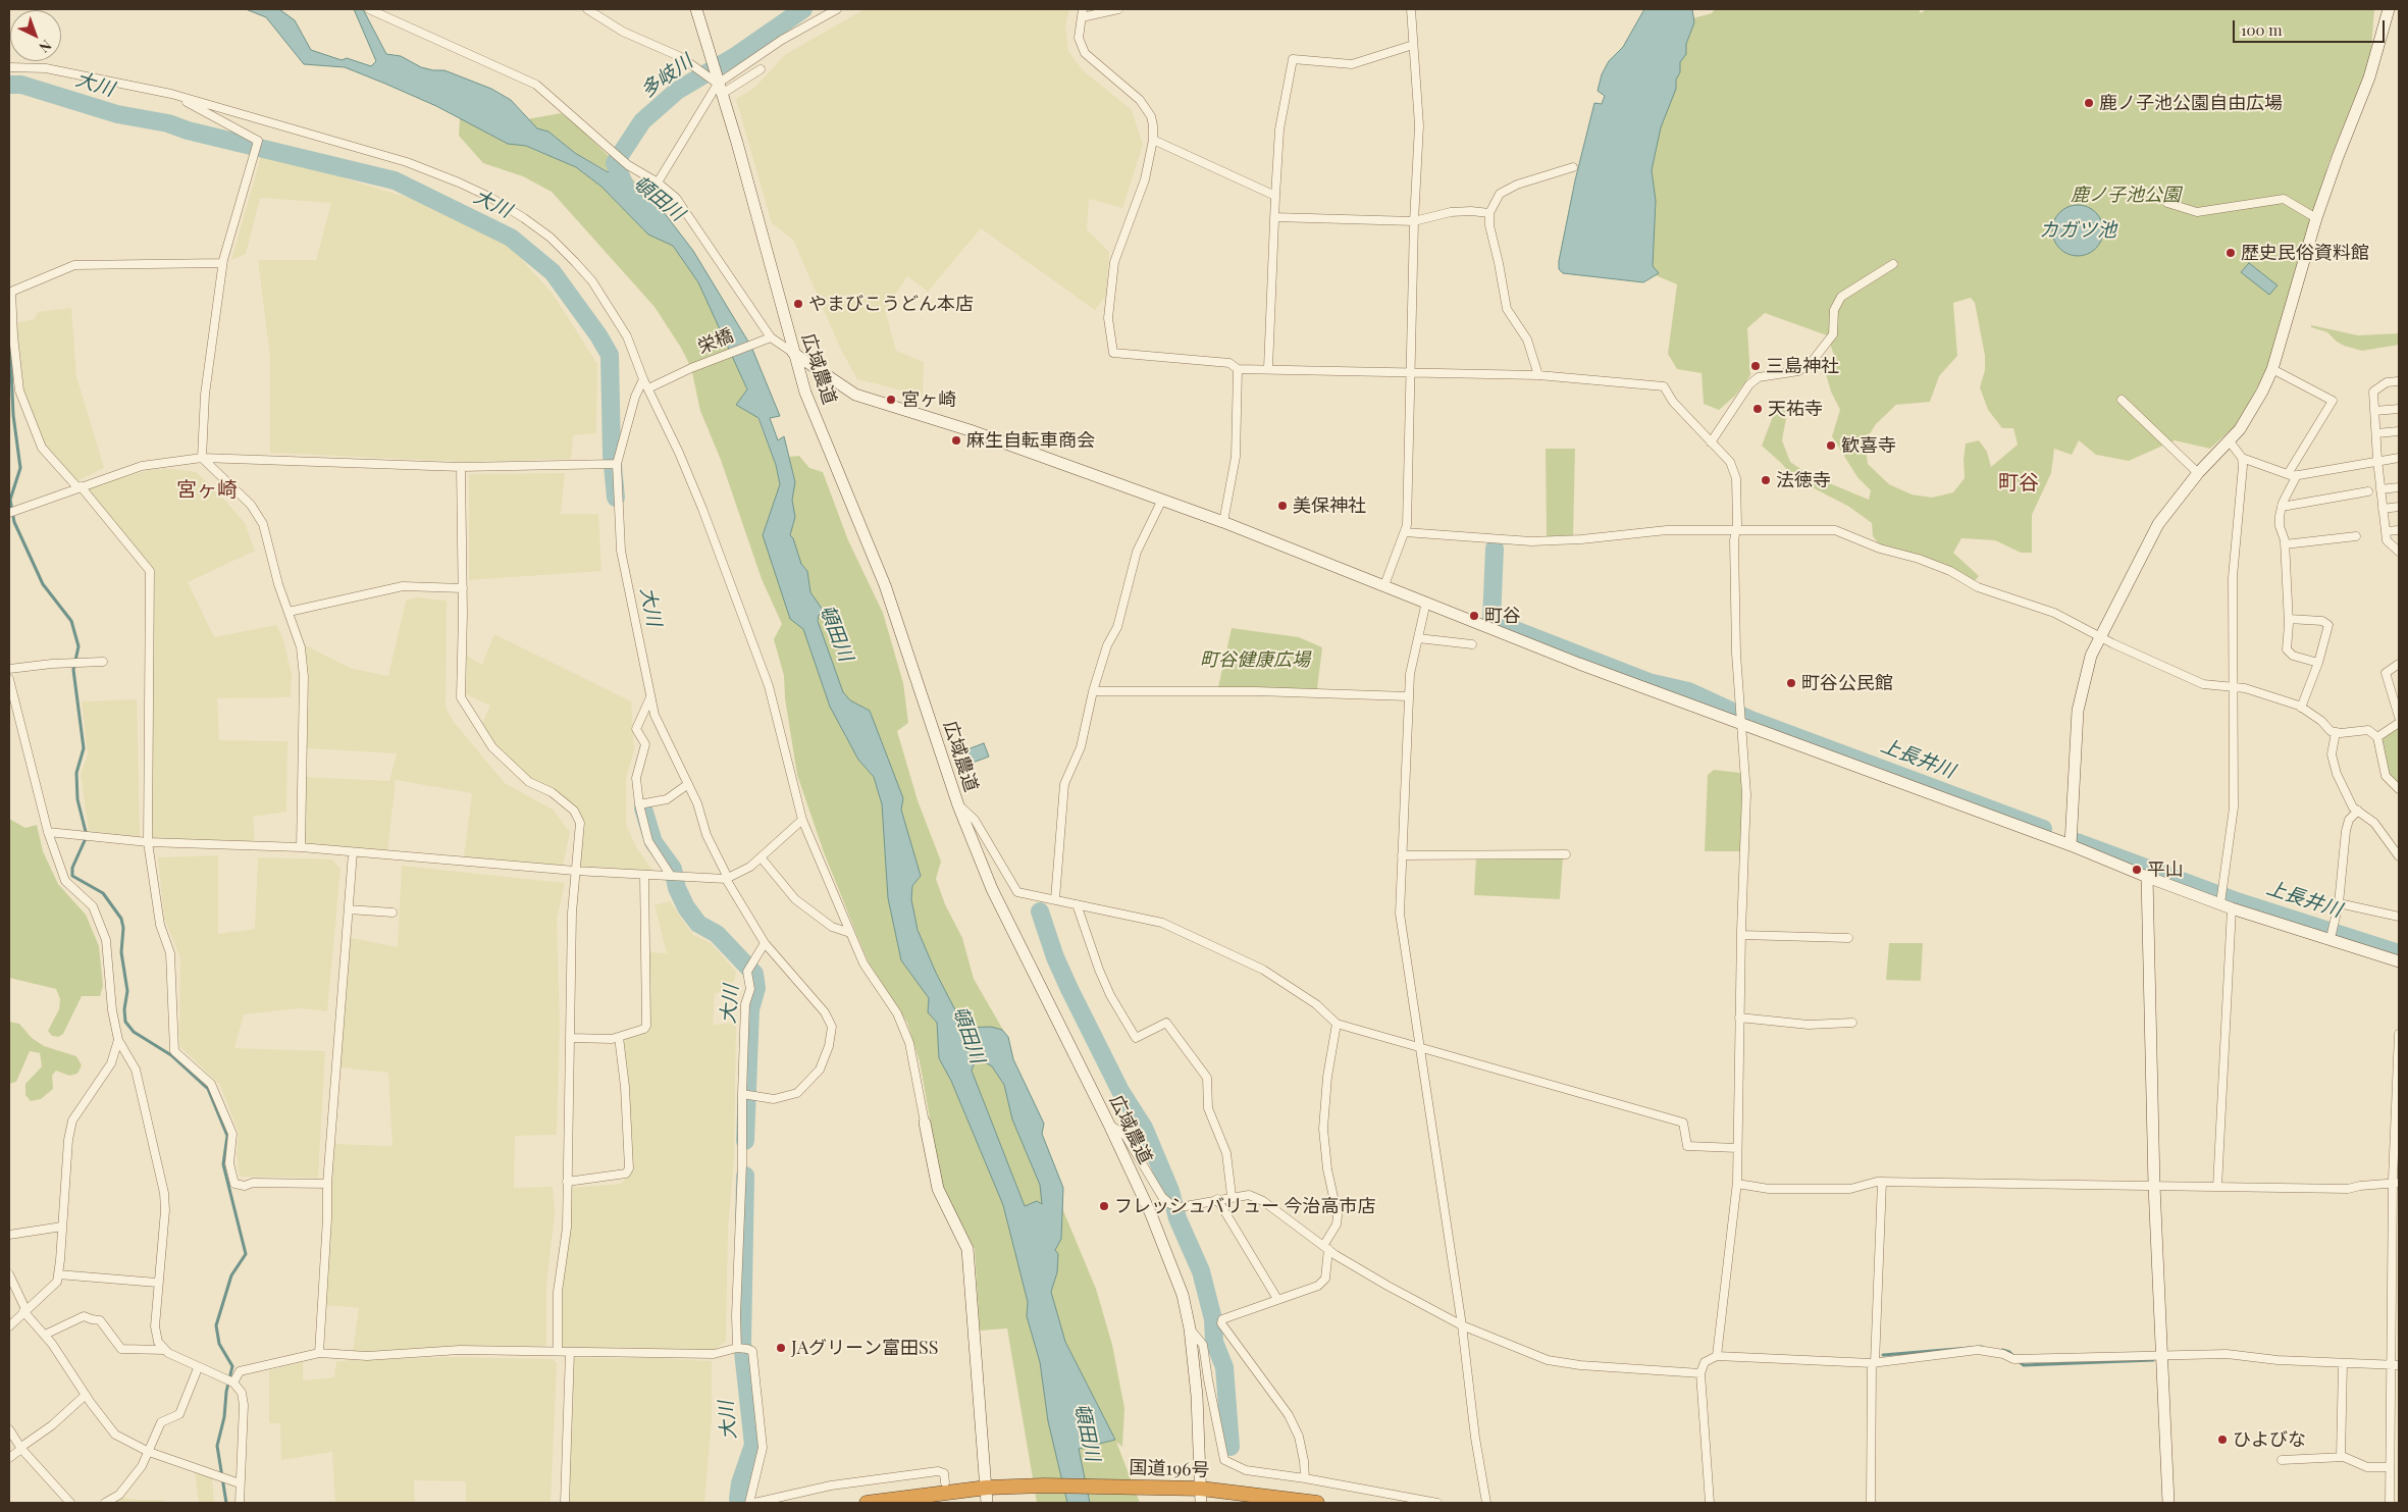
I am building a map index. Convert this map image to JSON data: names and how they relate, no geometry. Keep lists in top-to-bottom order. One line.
{"streets":{"highway":["国道196号"],"street":["栄橋","広域農道"]},"crossings":[["広域農道","国道196号"]],"districts":["町谷","宮ヶ崎"],"water":["多岐川","大川","頓田川","カガツ池","上長井川"],"parks":["鹿ノ子池公園","町谷健康広場"],"places":["鹿ノ子池公園自由広場","歴史民俗資料館","やまびこうどん本店","三島神社","宮ヶ崎","天祐寺","麻生自転車商会","歓喜寺","法徳寺","美保神社","町谷","町谷公民館","平山","フレッシュバリュー 今治高市店","JAグリーン富田SS","ひよびな"],"scale_bar":"100 m","north":"bottom right"}
